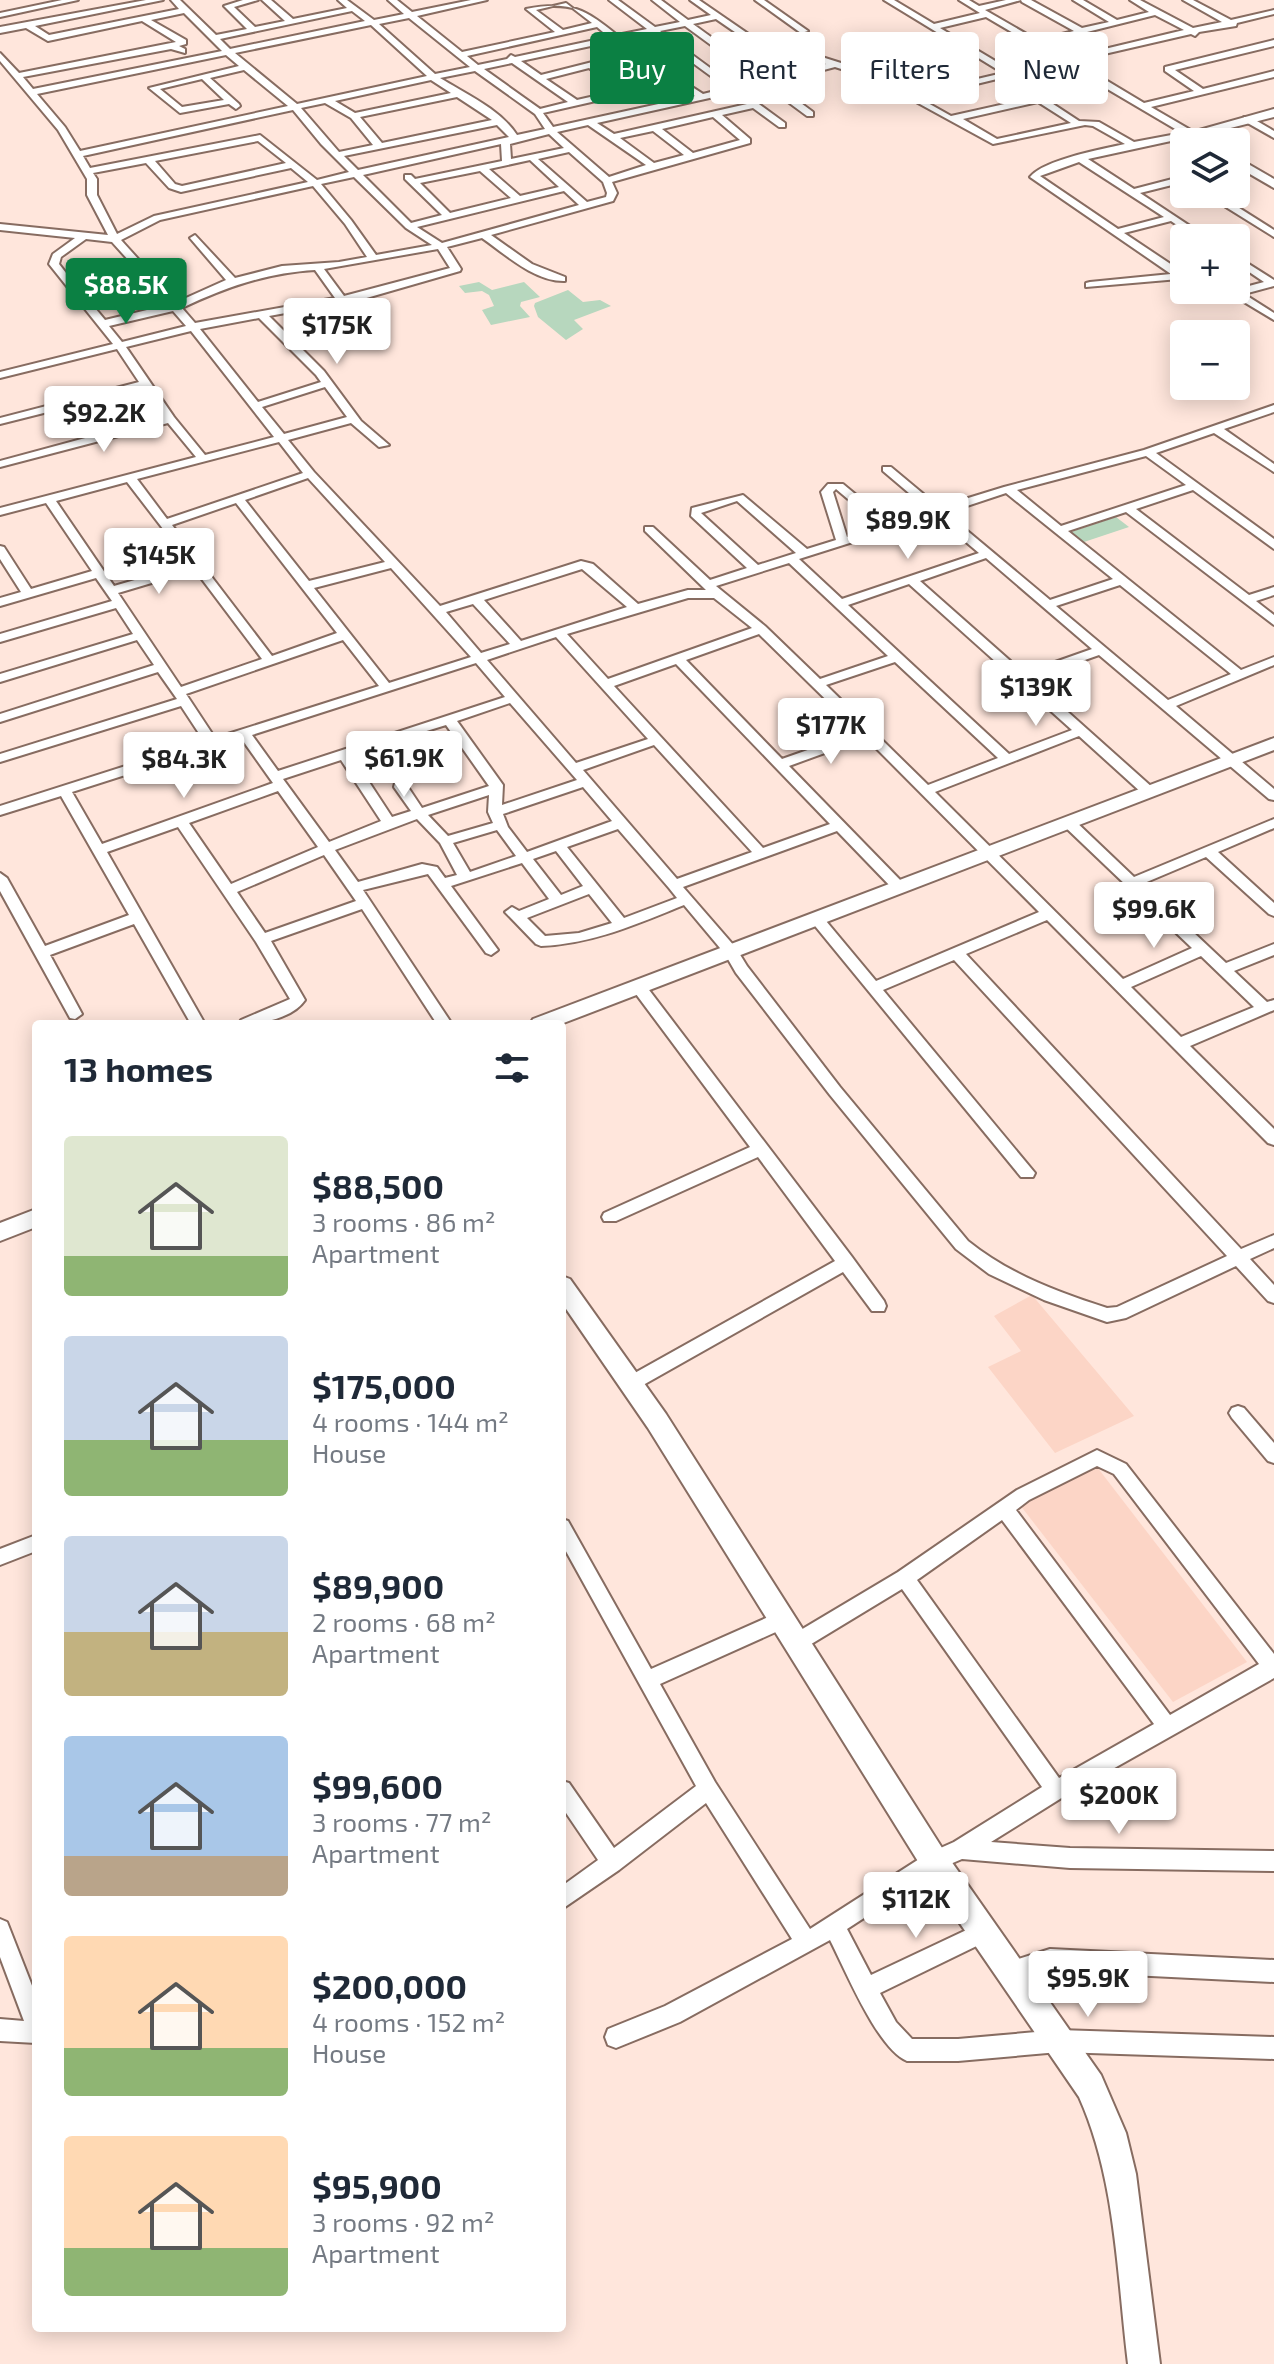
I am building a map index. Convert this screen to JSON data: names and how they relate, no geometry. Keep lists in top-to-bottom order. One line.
{"page":{"chip":["Buy","Rent","Filters","New"],"map_buttons":["+","−"],"price":["$88.5K","$175K","$92.2K","$89.9K","$145K","$139K","$177K","$61.9K","$84.3K","$99.6K","$200K","$112K","$95.9K"],"heading":"13 homes","list":[{"name":"$88,500","note":"3 rooms · 86 m² · Apartment"},{"name":"$175,000","note":"4 rooms · 144 m² · House"},{"name":"$89,900","note":"2 rooms · 68 m² · Apartment"},{"name":"$99,600","note":"3 rooms · 77 m² · Apartment"},{"name":"$200,000","note":"4 rooms · 152 m² · House"},{"name":"$95,900","note":"3 rooms · 92 m² · Apartment"}]}}
